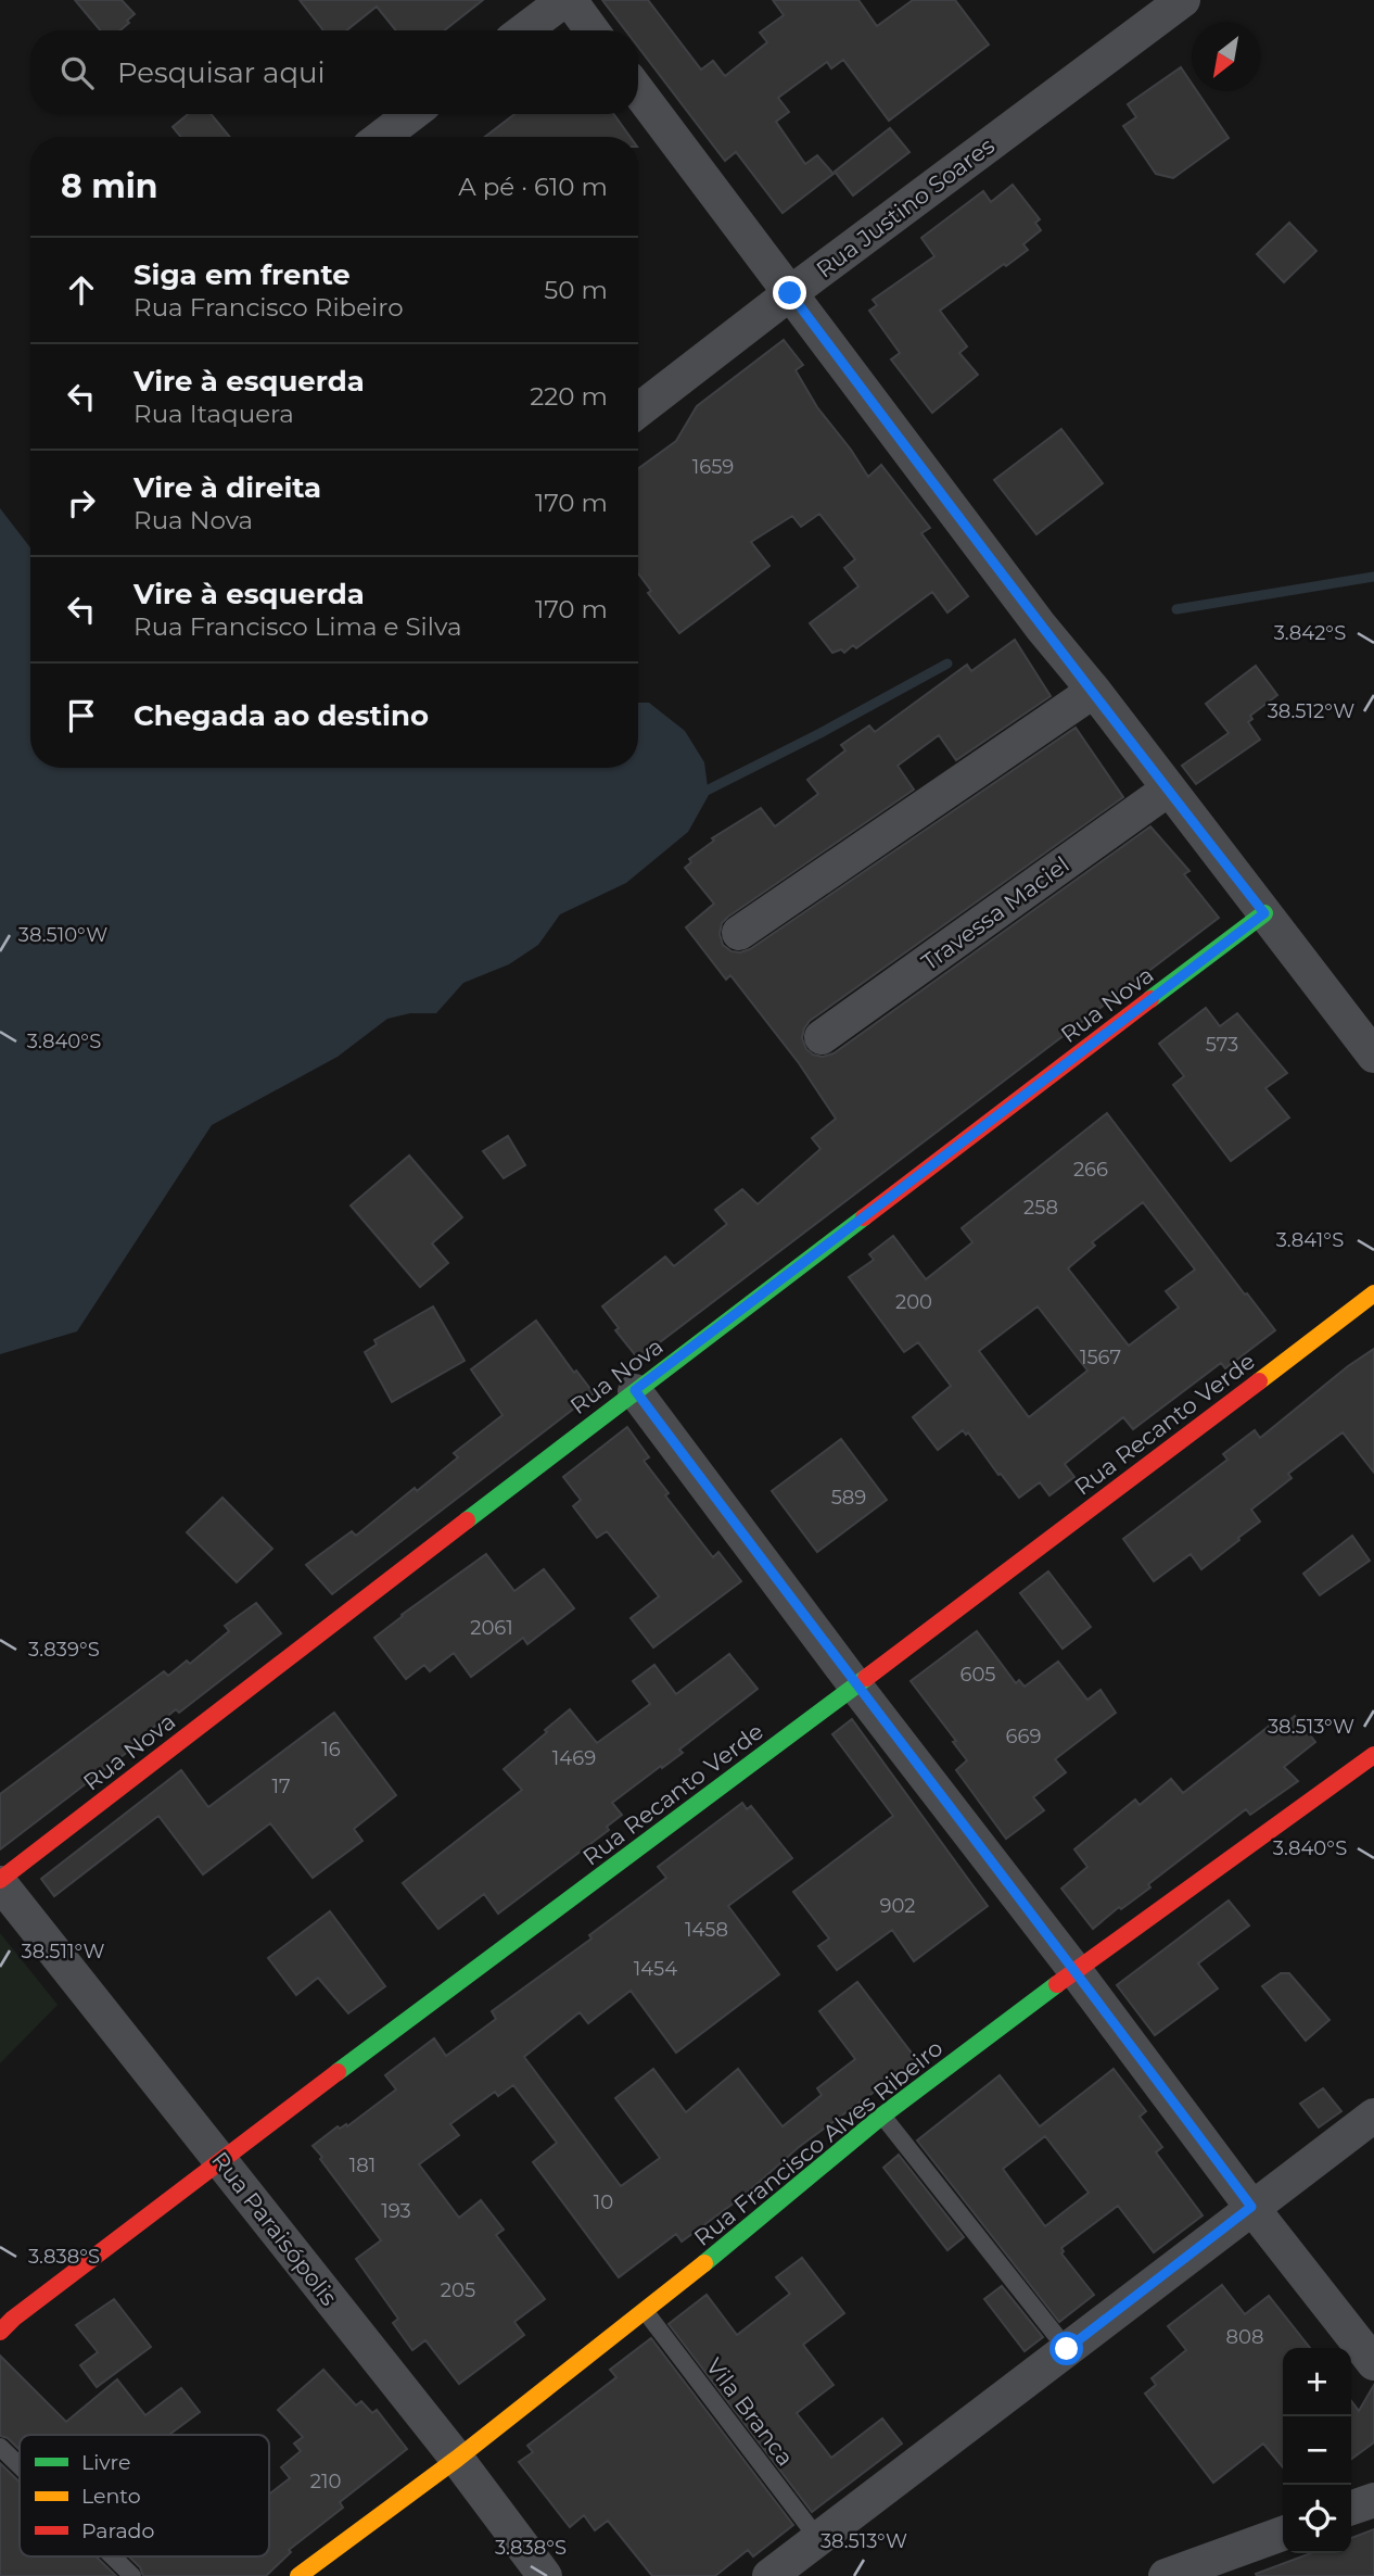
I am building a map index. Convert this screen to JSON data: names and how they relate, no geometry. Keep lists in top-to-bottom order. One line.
{"streets":{"street":["Rua Justino Soares","Travessa Maciel","Rua Nova","Rua Recanto Verde","Rua Francisco Alves Ribeiro","Rua Paraisópolis"],"lane":["Vila Branca"]},"crossings":[["Rua Nova","Rua Paraisópolis"],["Rua Recanto Verde","Rua Paraisópolis"],["Rua Francisco Alves Ribeiro","Rua Paraisópolis"],["Rua Francisco Alves Ribeiro","Vila Branca"]],"house_numbers":["1659","573","266","258","200","1567","589","2061","605","669","16","1469","17","902","1458","1454","181","10","193","205","808","210"],"legend":["Livre","Lento","Parado"],"north":"bottom left","page":{"search":"Pesquisar aqui","heading":["8 min","A pé · 610 m"],"list":[["Siga em frente","Rua Francisco Ribeiro","50 m"],["Vire à esquerda","Rua Itaquera","220 m"],["Vire à direita","Rua Nova","170 m"],["Vire à esquerda","Rua Francisco Lima e Silva","170 m"],"Chegada ao destino"],"map_buttons":["+","−"]},"coordinates":["3.842°S","38.512°W","38.510°W","3.840°S","3.841°S","3.839°S","38.513°W","38.511°W","3.838°S"]}
